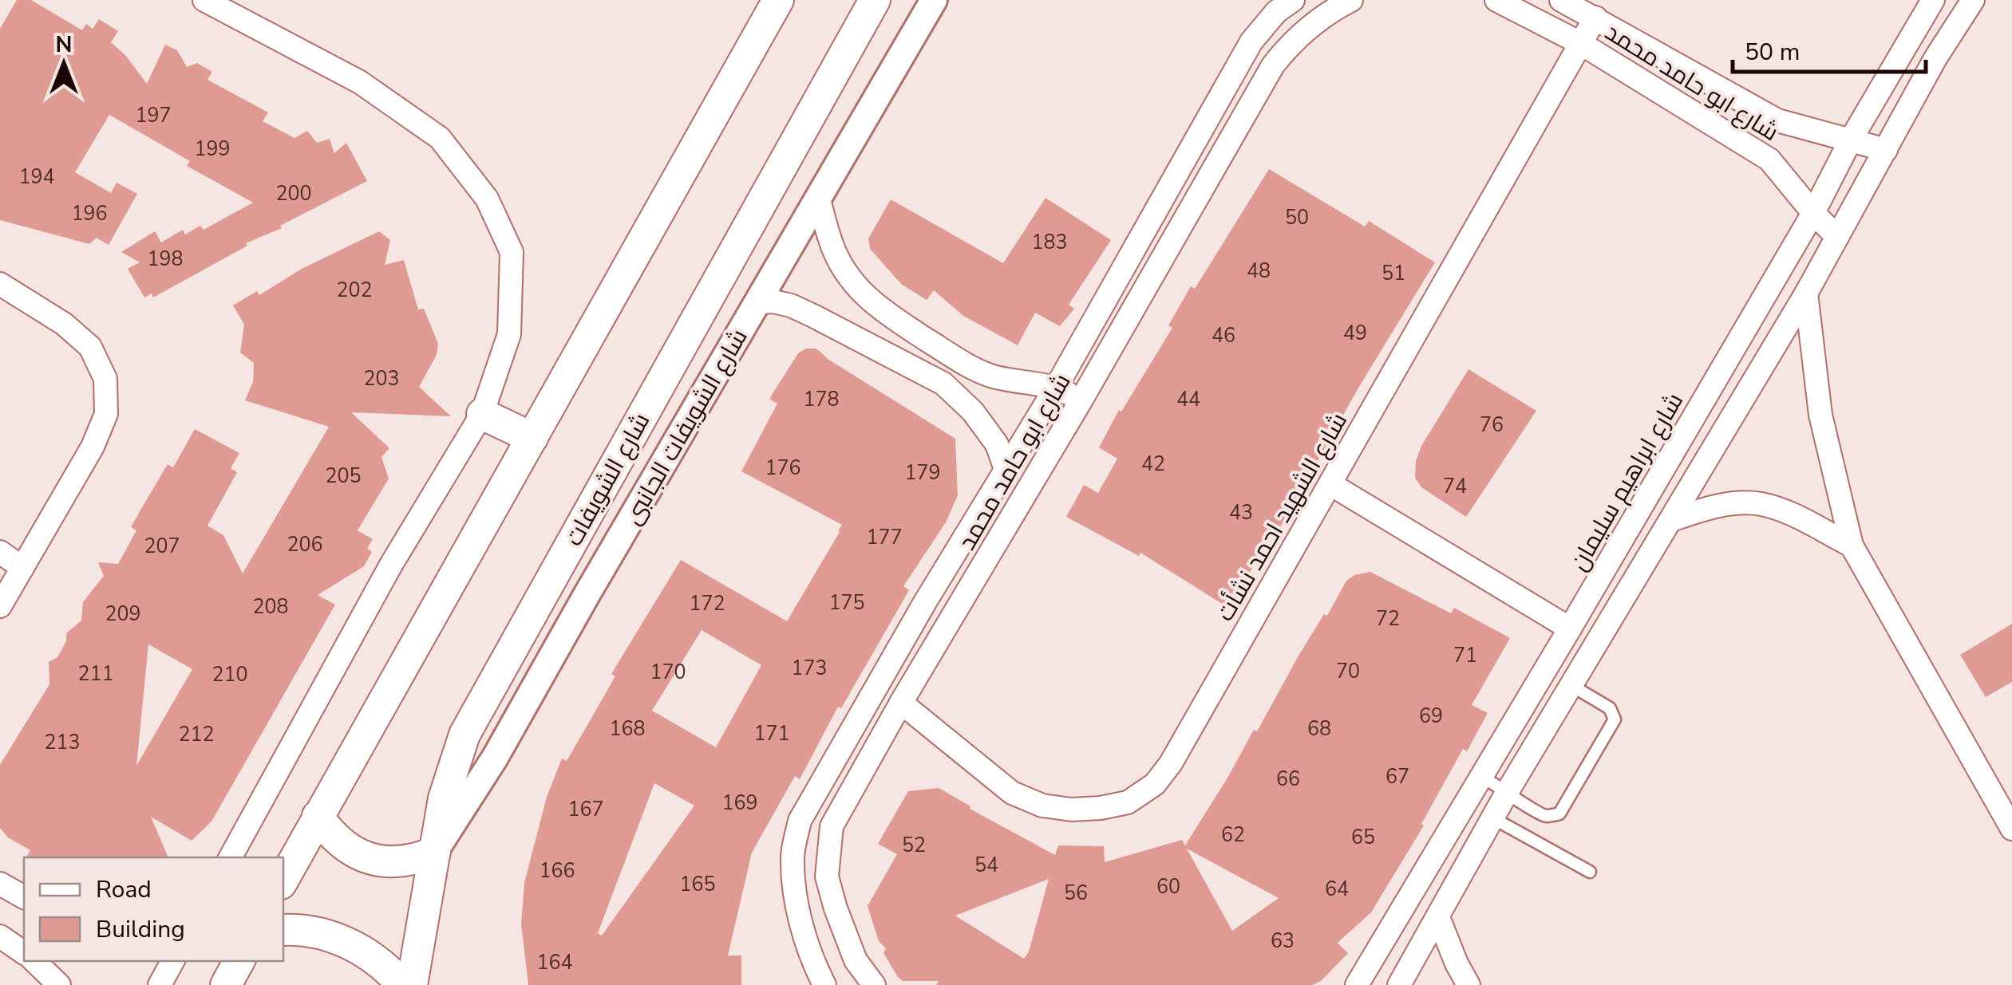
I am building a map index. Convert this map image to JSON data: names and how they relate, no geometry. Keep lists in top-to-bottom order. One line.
{"streets":{"main road":["شارع الشويفات"],"street":["شارع ابو حامد محمد","شارع الشويفات الجانبى","شارع ابراهيم سليمان","شارع الشهيد احمد نشأت"]},"crossings":[["شارع ابو حامد محمد","شارع ابراهيم سليمان"],["شارع ابو حامد محمد","شارع الشهيد احمد نشأت"],["شارع الشويفات الجانبى","شارع الشويفات"]],"house_numbers":["197","199","194","200","196","50","183","198","48","51","202","49","46","203","178","44","76","42","176","179","205","74","43","177","206","207","175","172","208","209","72","71","173","70","170","211","210","69","168","68","171","212","213","67","66","169","167","62","65","52","54","166","165","60","64","56","63","164"],"legend":["Road","Building"],"scale_bar":"50 m","north":"top"}
